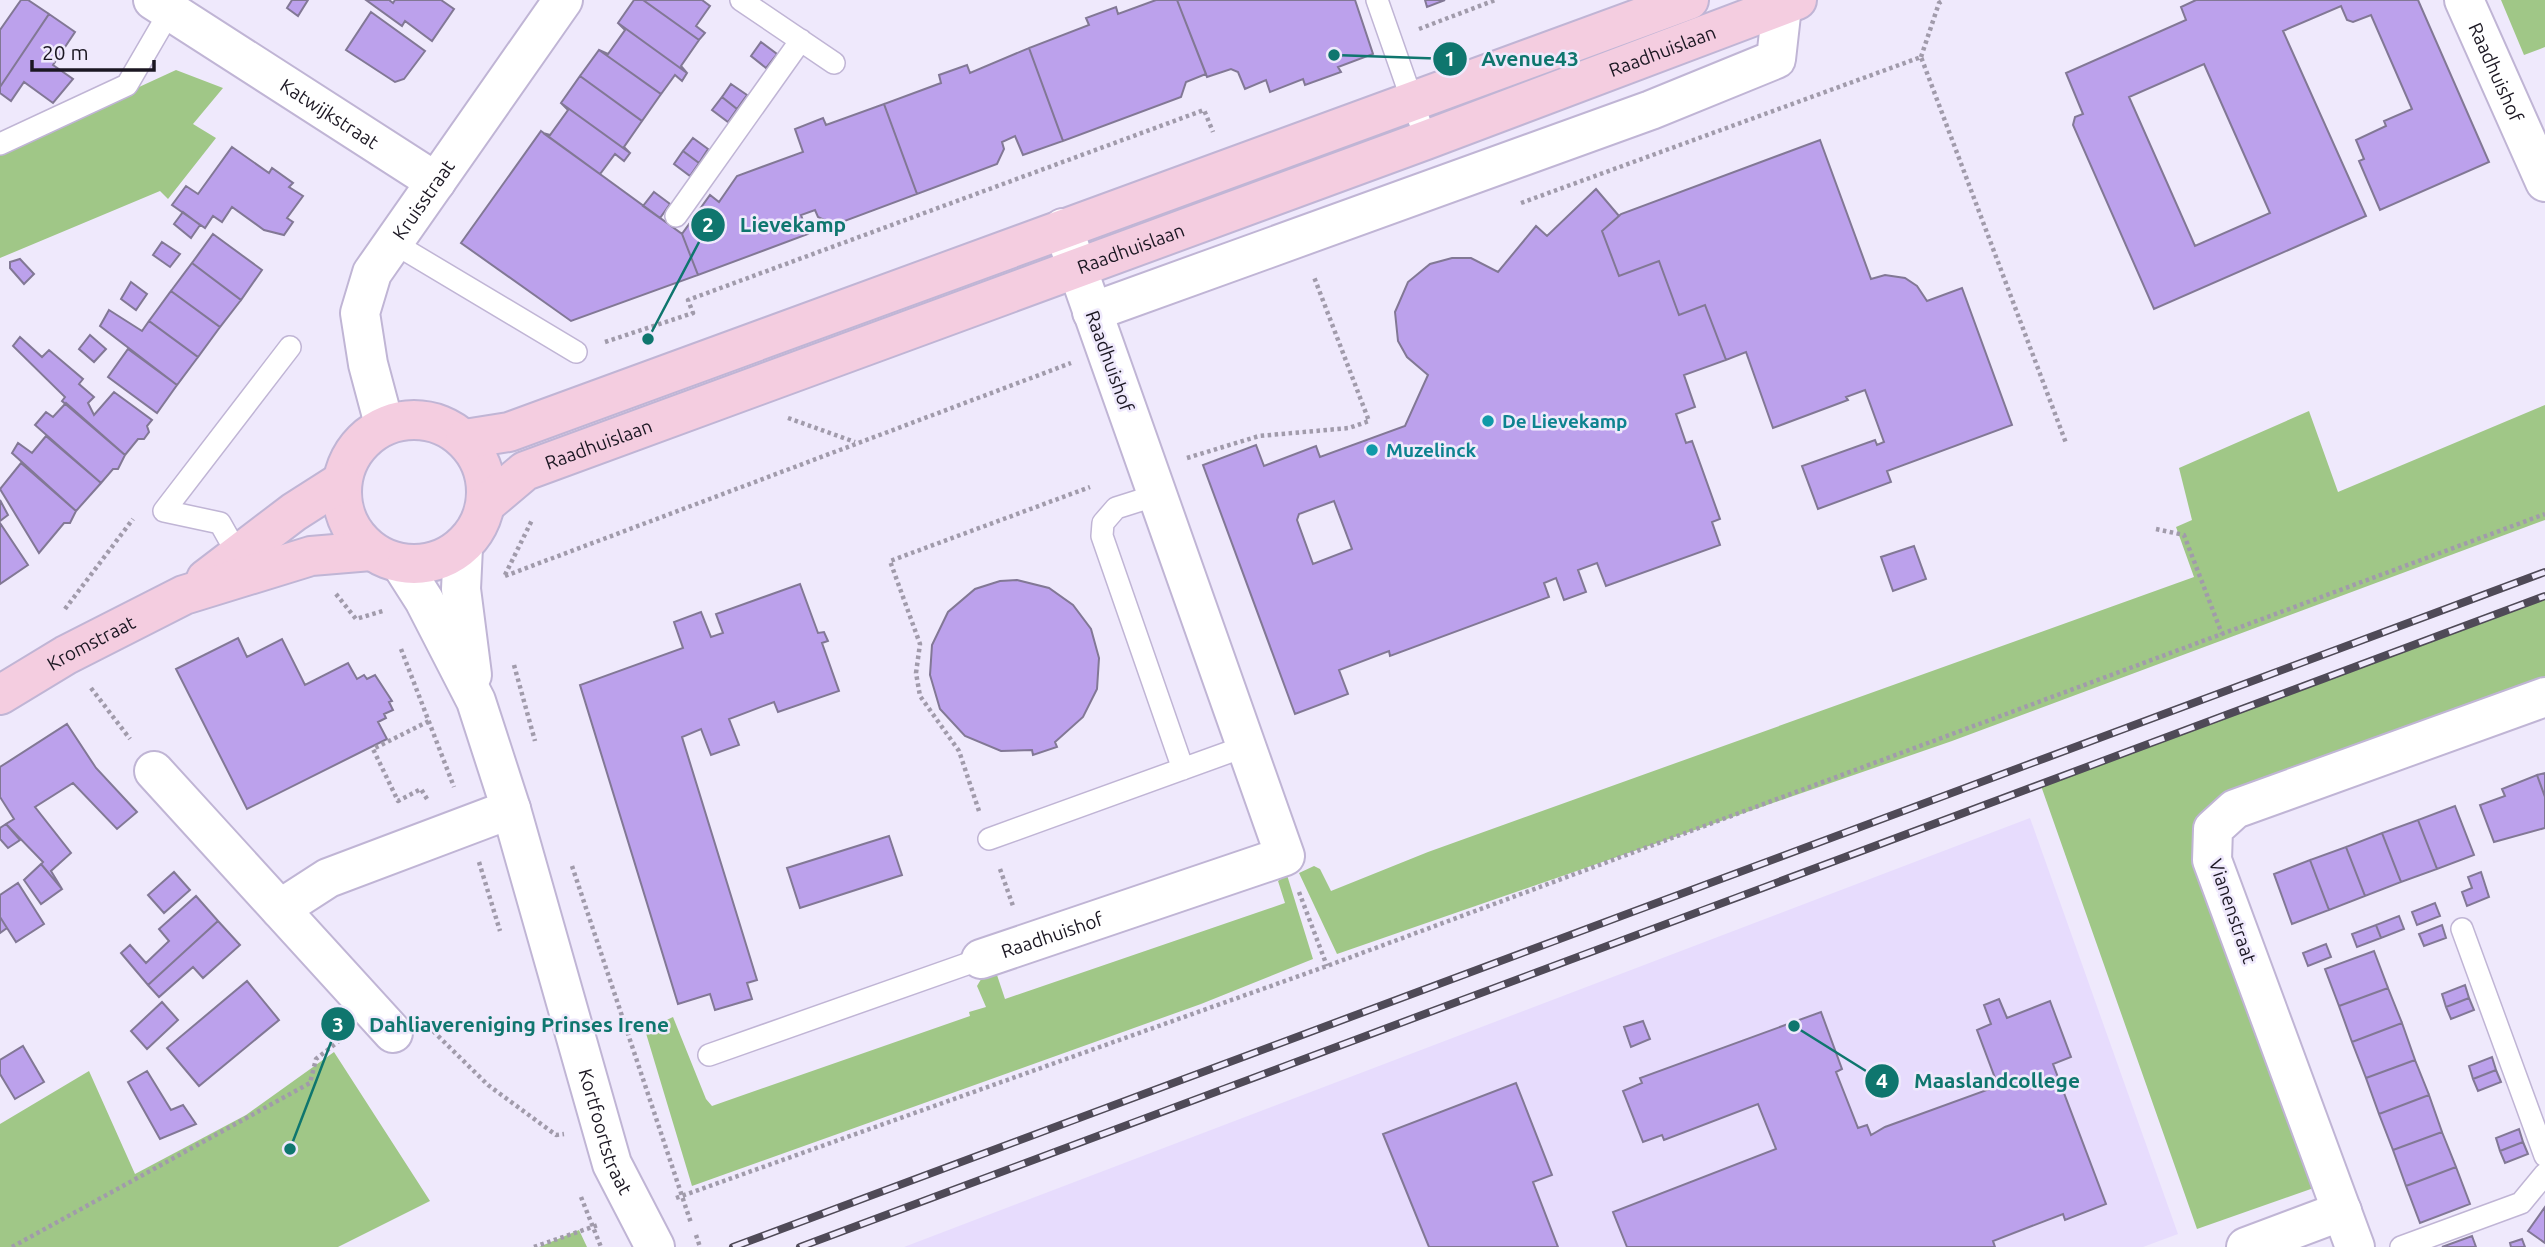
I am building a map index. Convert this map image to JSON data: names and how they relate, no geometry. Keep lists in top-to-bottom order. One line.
{"streets":{"street":["Raadhuislaan","Raadhuishof","Katwijkstraat","Kruisstraat","Kromstraat","Vianenstraat","Kortfoortstraat"]},"crossings":[["Raadhuislaan","Raadhuishof"],["Raadhuislaan","Kruisstraat"],["Raadhuislaan","Kromstraat"],["Raadhuislaan","Kortfoortstraat"],["Katwijkstraat","Kruisstraat"],["Kruisstraat","Kromstraat"],["Kruisstraat","Kortfoortstraat"],["Kromstraat","Kortfoortstraat"]],"places":["Avenue43","Lievekamp","De Lievekamp","Muzelinck","Maaslandcollege","Dahliavereniging Prinses Irene"],"scale_bar":"20 m"}
